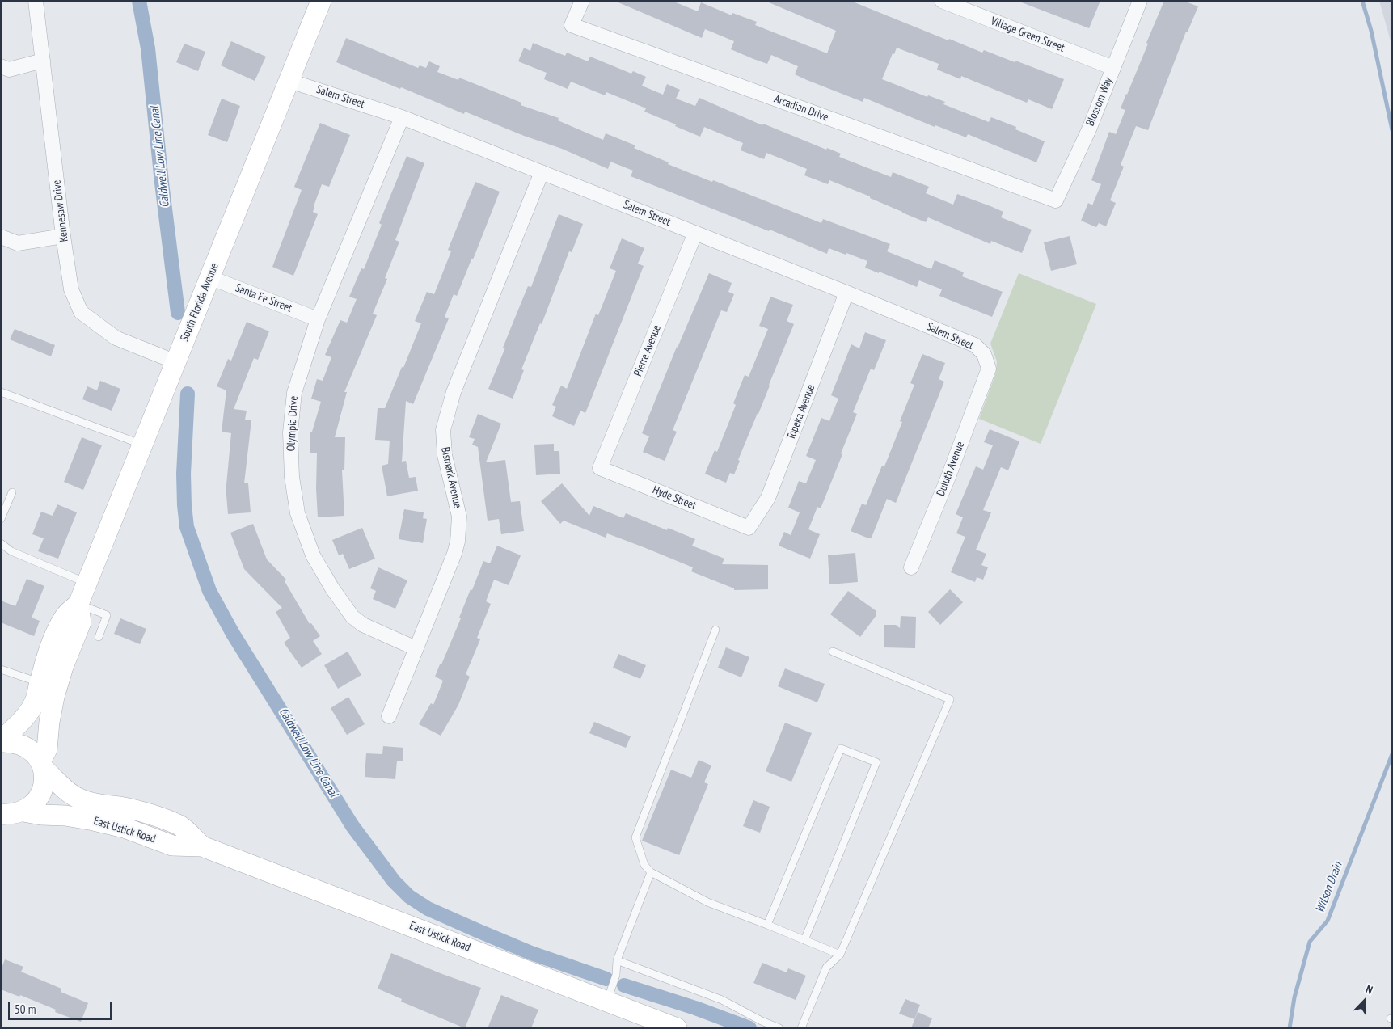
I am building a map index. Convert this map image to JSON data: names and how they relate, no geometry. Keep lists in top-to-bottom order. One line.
{"streets":{"street":["Village Green Street","Salem Street","Blossom Way","Arcadian Drive","Kennesaw Drive","Santa Fe Street","South Florida Avenue","Pierre Avenue","Topeka Avenue","Olympia Drive","Duluth Avenue","Bismark Avenue","Hyde Street","East Ustick Road"]},"crossings":[["Village Green Street","Blossom Way"],["Salem Street","South Florida Avenue"],["Salem Street","Pierre Avenue"],["Salem Street","Topeka Avenue"],["Salem Street","Olympia Drive"],["Salem Street","Duluth Avenue"],["Salem Street","Bismark Avenue"],["Blossom Way","Arcadian Drive"],["Kennesaw Drive","South Florida Avenue"],["Santa Fe Street","South Florida Avenue"],["Santa Fe Street","Olympia Drive"],["South Florida Avenue","East Ustick Road"],["Pierre Avenue","Hyde Street"],["Topeka Avenue","Hyde Street"],["Olympia Drive","Bismark Avenue"]],"water":["Caldwell Low Line Canal","Wilson Drain"],"scale_bar":"50 m","north":"top"}
